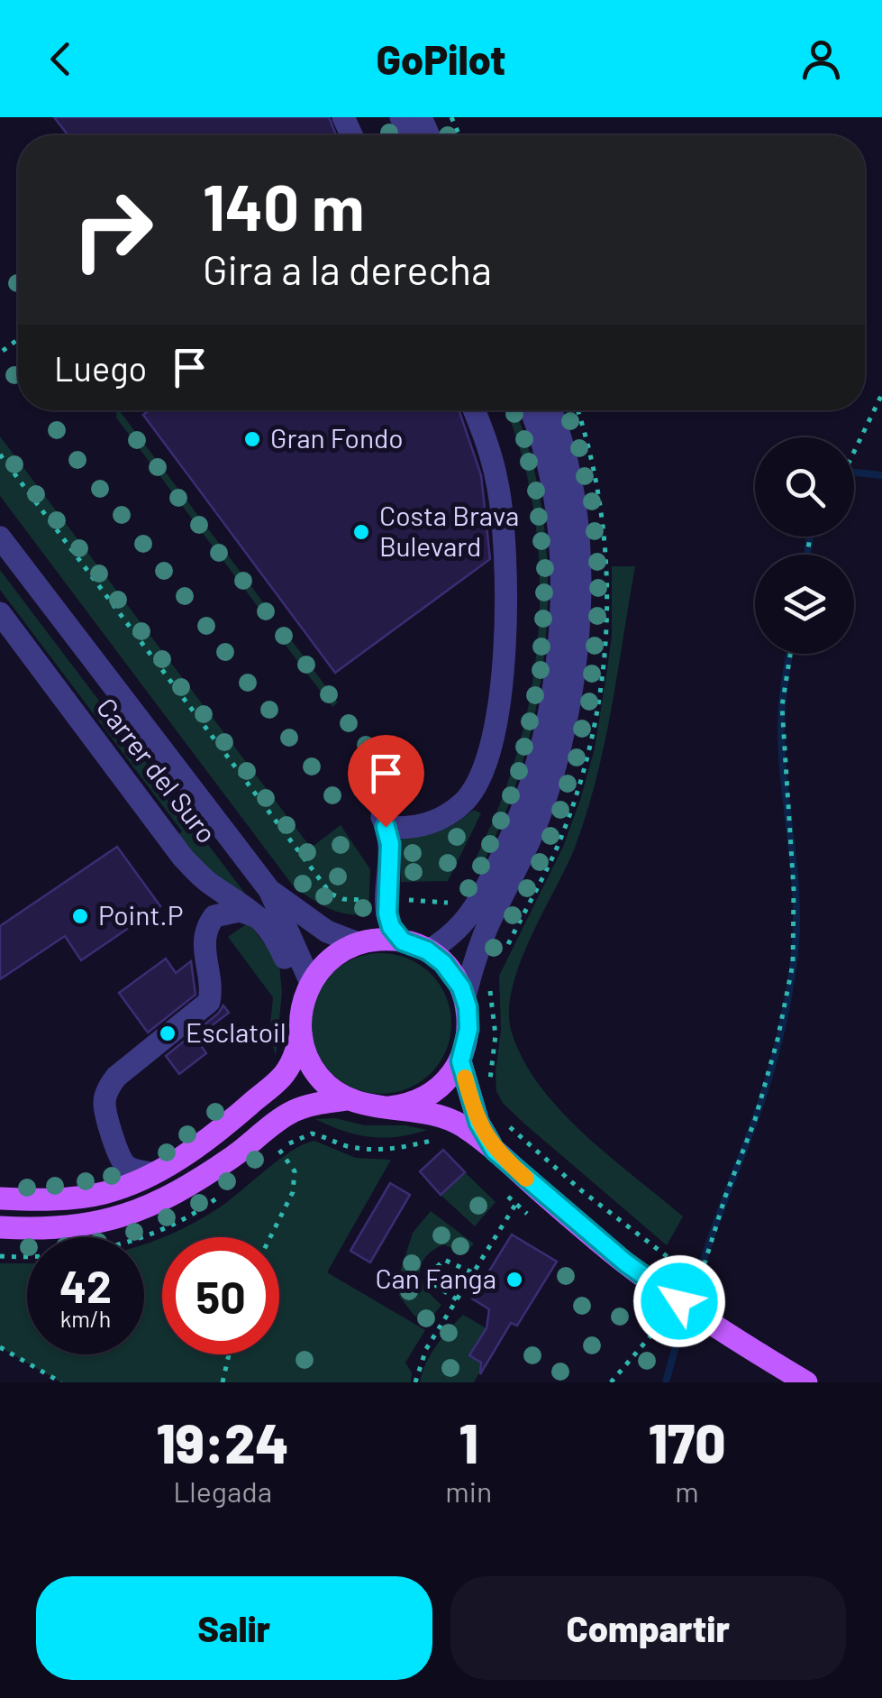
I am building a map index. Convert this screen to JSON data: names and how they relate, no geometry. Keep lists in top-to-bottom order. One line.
{"streets":{"street":["Carrer del Suro"]},"places":["Gran Fondo","Costa Brava Bulevard","Point.P","Esclatoil","Can Fanga"],"page":{"header":"GoPilot","turn":["140 m","Gira a la derecha"],"then":"Luego","speed":"42 km/h","limit":"50","eta":["19:24","Llegada","1","min","170","m"],"buttons":["Salir","Compartir"]}}
